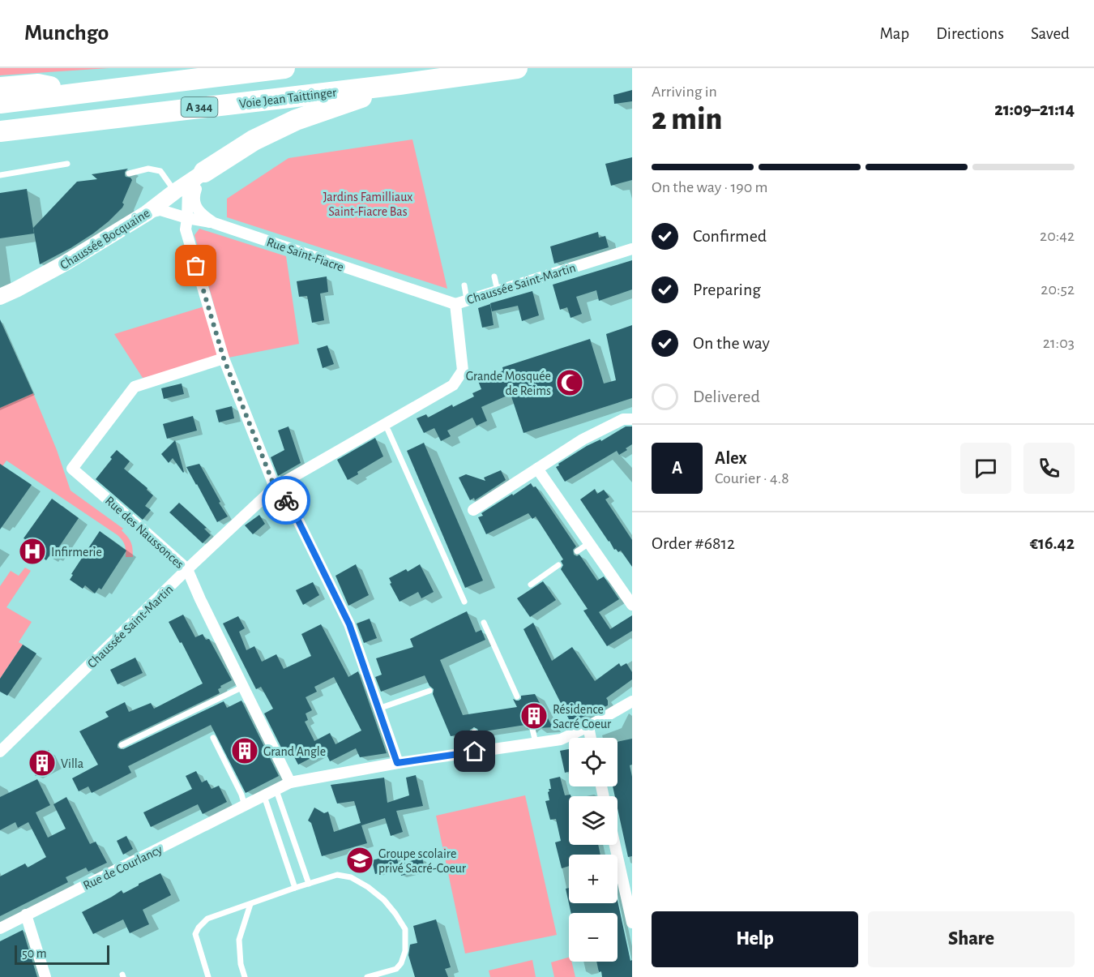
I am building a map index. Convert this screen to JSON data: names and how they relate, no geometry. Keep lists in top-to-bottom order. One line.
{"streets":{"highway":["Voie Jean Taittinger","A 344"],"main road":["Chaussée Bocquaine"],"street":["Rue Saint-Fiacre","Chaussée Saint-Martin","Rue des Naussonces","Rue de Courlancy"]},"crossings":[["Chaussée Bocquaine","Rue Saint-Fiacre"],["Rue Saint-Fiacre","Chaussée Saint-Martin"],["Chaussée Saint-Martin","Rue des Naussonces"],["Rue des Naussonces","Rue de Courlancy"]],"parks":["Jardins Familliaux Saint-Fiacre Bas"],"places":{"mosque":["Grande Mosquée de Reims"],"hospital":["Infirmerie"],"building":["Résidence Sacré Coeur","Grand Angle","Villa"],"school or university":["Groupe scolaire privé Sacré-Coeur"]},"scale_bar":"50 m","page":{"header":"Munchgo","nav":["Map","Directions","Saved"],"heading":["2 min","Arriving in","21:09–21:14"],"panel":["Alex","Courier · 4.8","Order #6812","€16.42"],"bar":"On the way · 190 m","list":[["Confirmed","20:42"],["Preparing","20:52"],["On the way","21:03"],"Delivered"],"round":"A","map_buttons":["+","−"],"buttons":["Help","Share"],"scale":"50 m"}}
